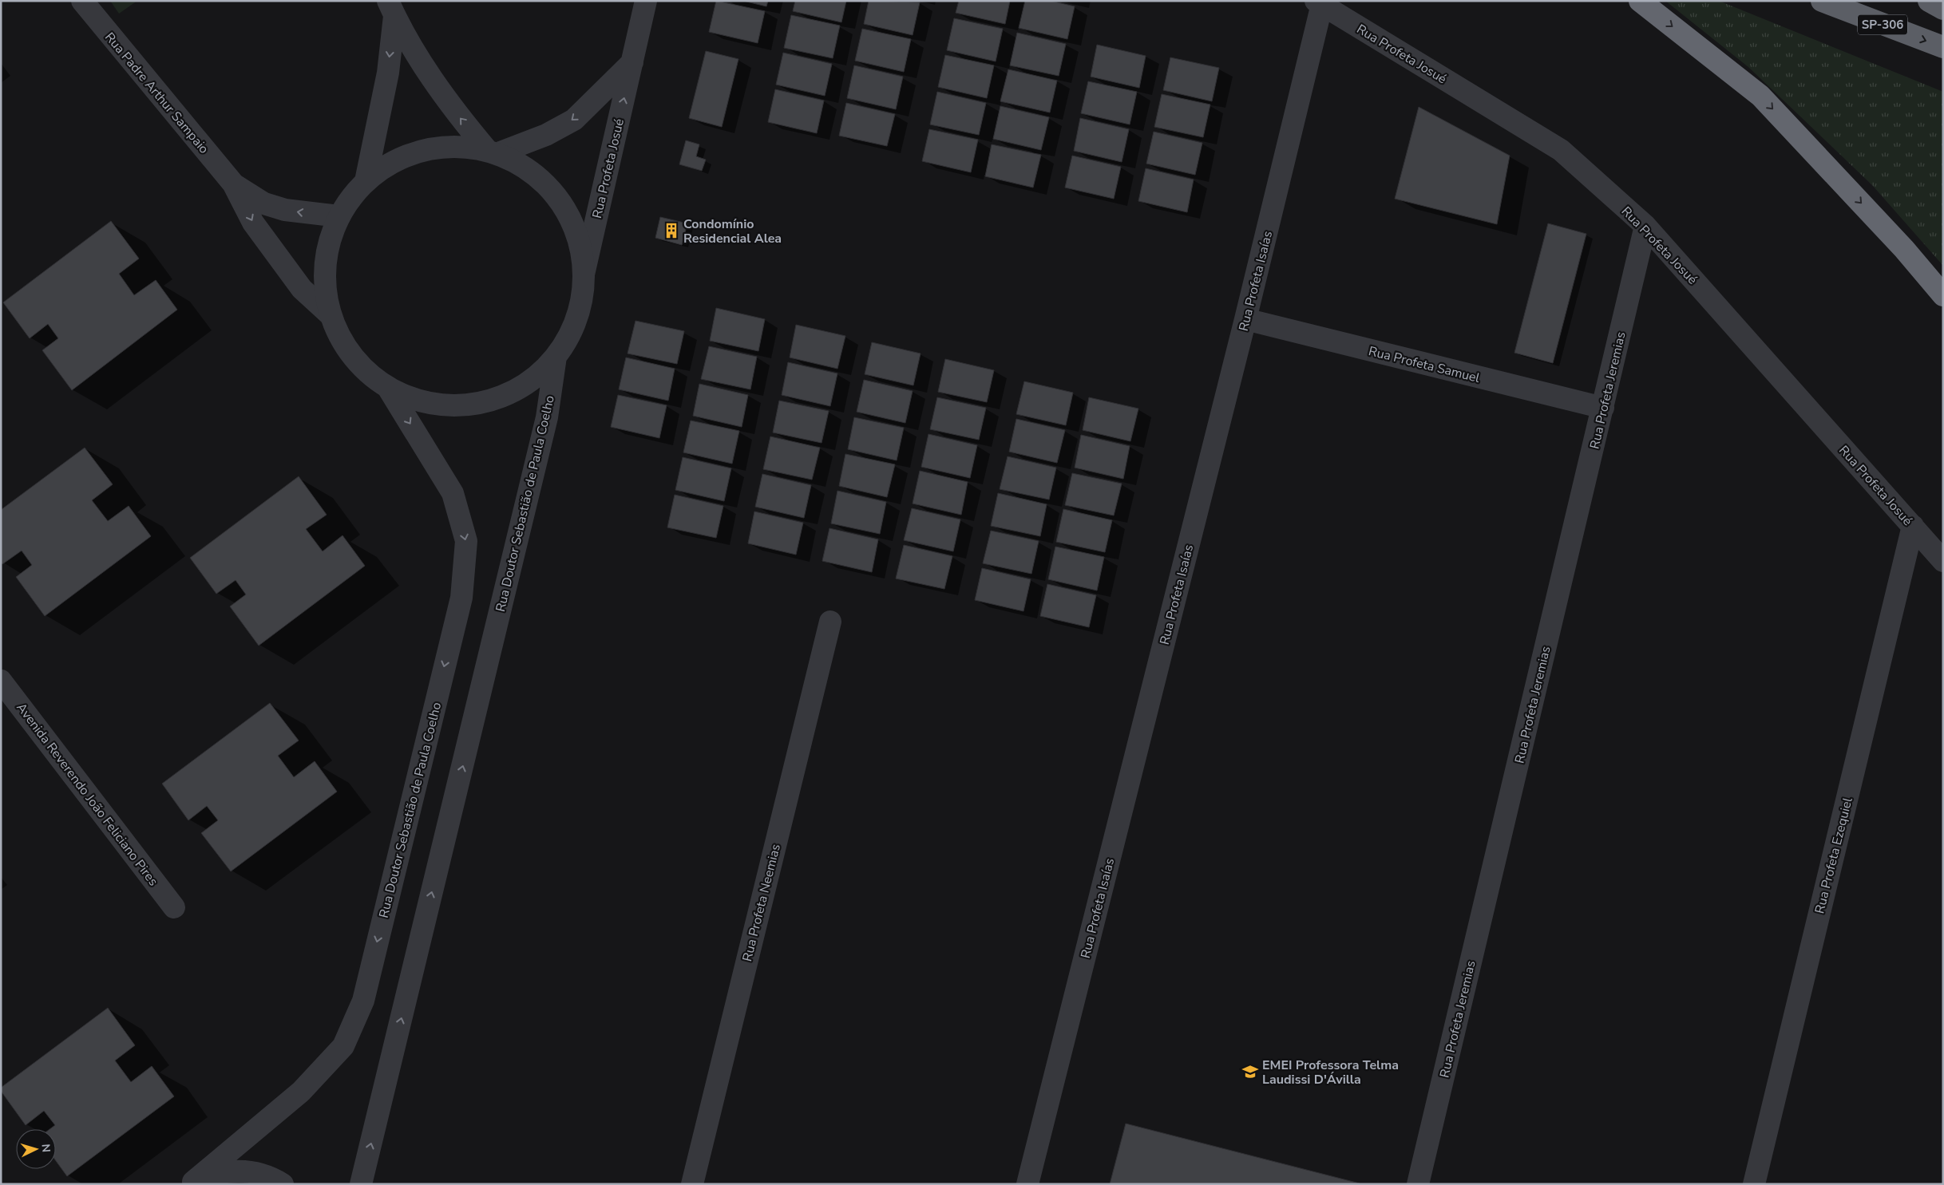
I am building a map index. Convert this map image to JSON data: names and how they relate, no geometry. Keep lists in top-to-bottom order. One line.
{"streets":{"highway":["SP-306"],"street":["Rua Profeta Josué","Rua Padre Arthur Sampaio","Rua Profeta Isaías","Rua Profeta Samuel","Rua Profeta Jeremias","Rua Doutor Sebastião de Paula Coelho","Avenida Reverendo João Feliciano Pires","Rua Profeta Ezequiel","Rua Profeta Neemias"]},"crossings":[["Rua Profeta Josué","Rua Profeta Isaías"],["Rua Profeta Josué","Rua Profeta Jeremias"],["Rua Profeta Josué","Rua Profeta Ezequiel"],["Rua Profeta Isaías","Rua Profeta Samuel"],["Rua Profeta Samuel","Rua Profeta Jeremias"]],"places":{"building":["Condomínio Residencial Alea"],"school or university":["EMEI Professora Telma Laudissi D'Ávilla"]},"north":"right"}
